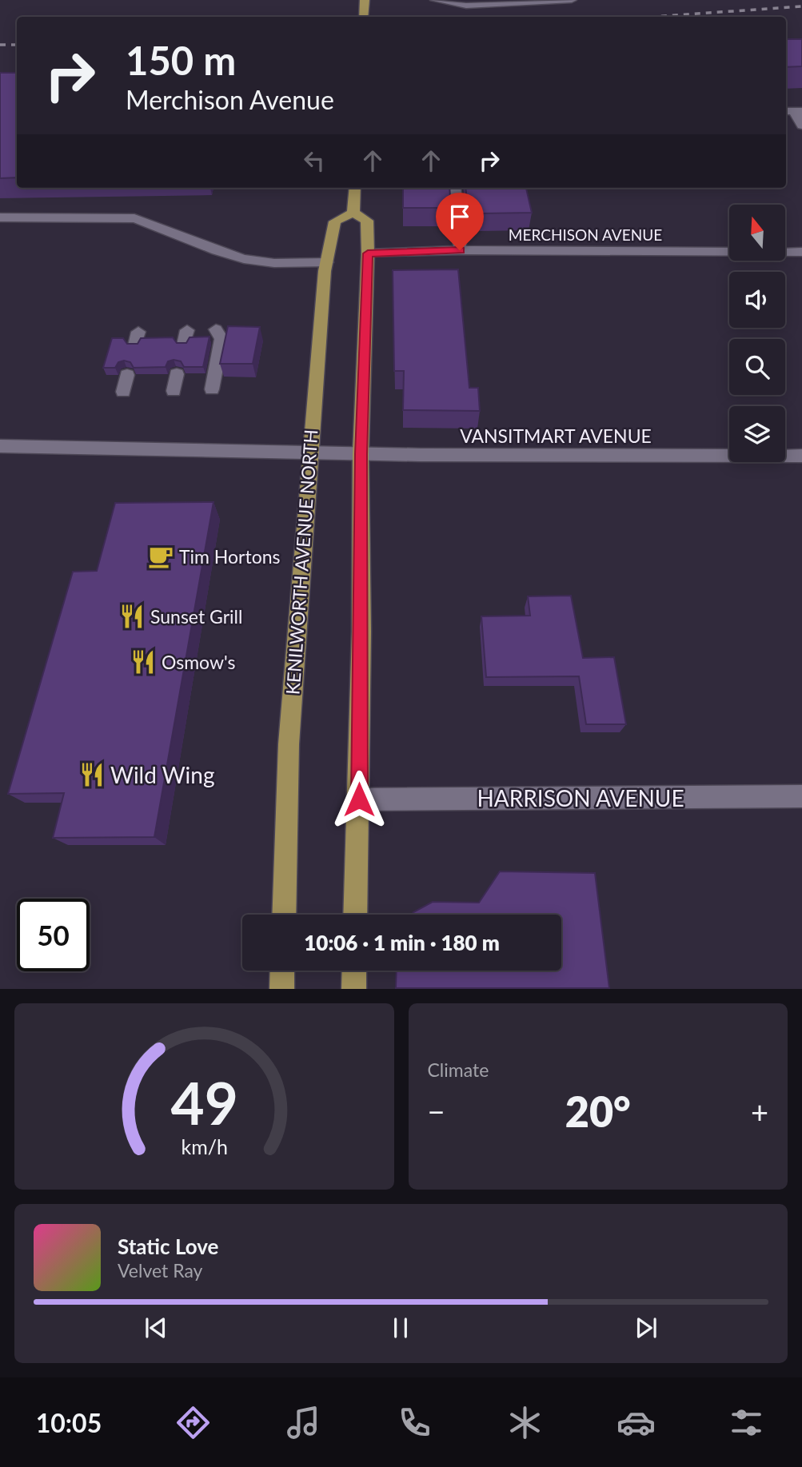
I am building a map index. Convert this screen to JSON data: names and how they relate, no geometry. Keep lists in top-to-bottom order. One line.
{"streets":{"main road":["KENILWORTH AVENUE NORTH"],"street":["MERCHISON AVENUE","VANSITMART AVENUE","HARRISON AVENUE"]},"crossings":[["VANSITMART AVENUE","KENILWORTH AVENUE NORTH"]],"places":{"cafe":["Tim Hortons"],"restaurant":["Sunset Grill","Osmow's","Wild Wing"]},"north":"top","page":{"turn":["150 m","Merchison Avenue"],"limit":"50","trip":"10:06 · 1 min · 180 m","tile":"Climate","heat":["−","20°","+"],"song":["Static Love","Velvet Ray"],"tabs":"10:05","gauge":["49","km/h"]}}
